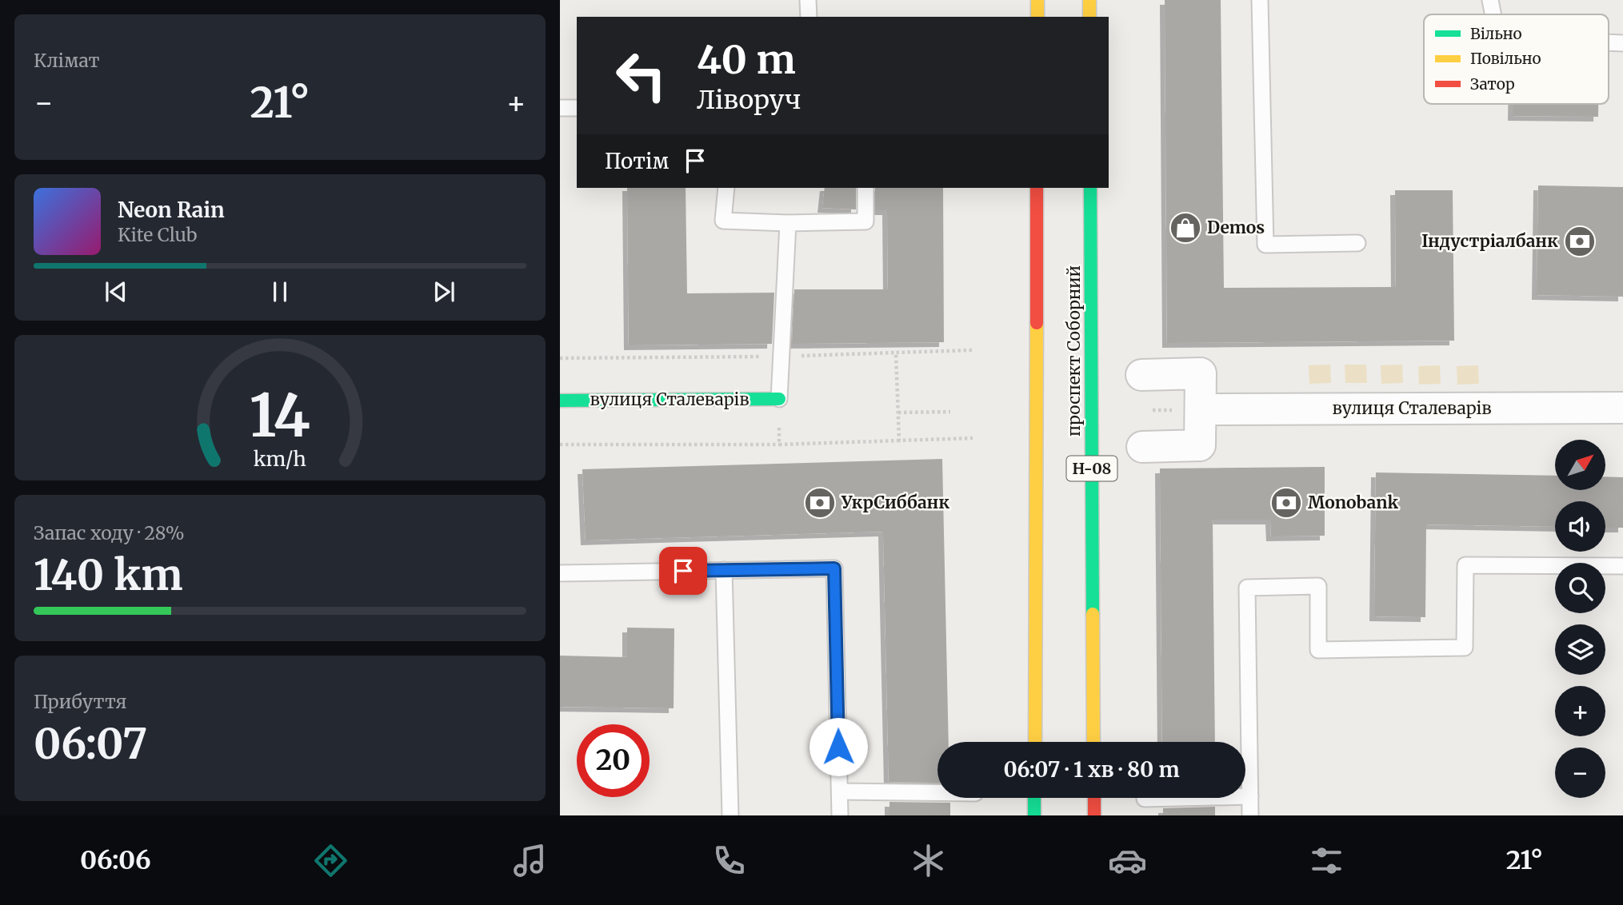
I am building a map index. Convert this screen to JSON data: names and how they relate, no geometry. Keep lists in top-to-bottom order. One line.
{"streets":{"main road":["проспект Соборний","вулиця Сталеварів","Н-08"]},"places":{"shop":["Demos"],"bank":["Індустріалбанк","УкрСиббанк","Monobank"]},"legend":["Вільно","Повільно","Затор"],"north":"top right","page":{"tile":["Клімат",["Запас ходу · 28%","140 km"],["Прибуття","06:07"]],"turn":["40 m","Ліворуч"],"heat":["−","21°","+"],"then":"Потім","song":["Neon Rain","Kite Club"],"map_buttons":["+","−"],"limit":"20","trip":"06:07 · 1 хв · 80 m","tabs":["06:06","21°"],"gauge":["14","km/h"]}}
